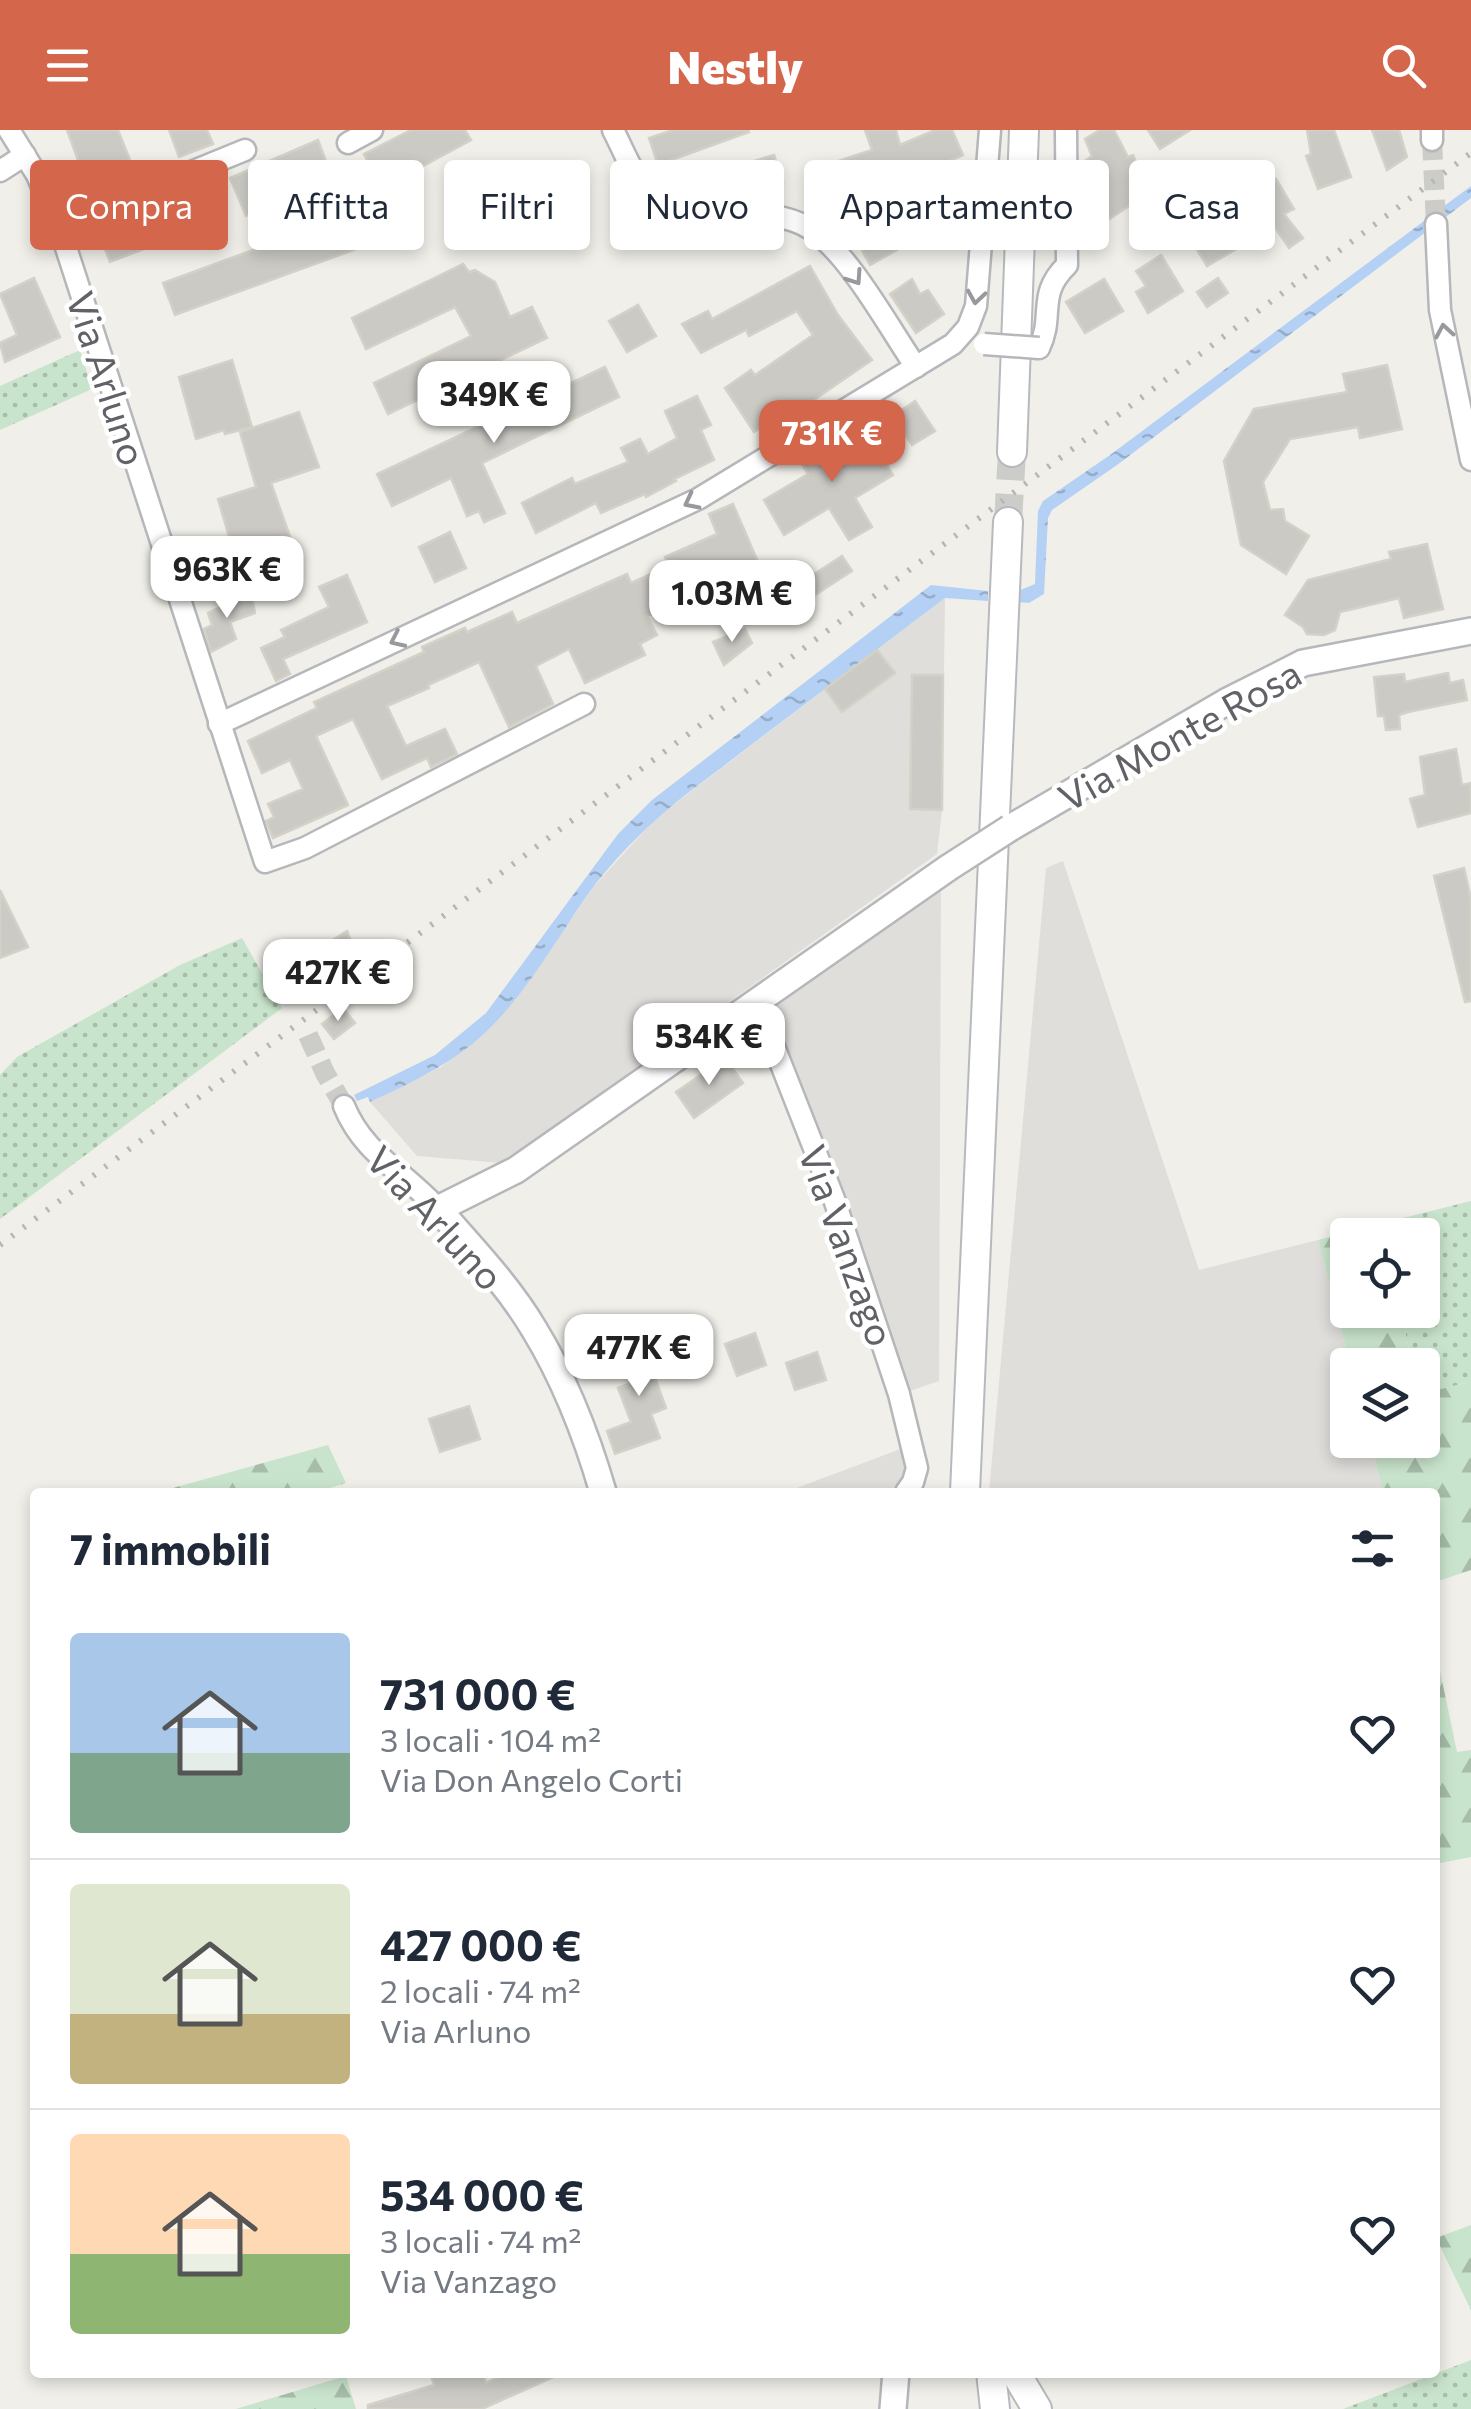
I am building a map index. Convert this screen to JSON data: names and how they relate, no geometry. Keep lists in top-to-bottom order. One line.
{"streets":{"street":["Via Arluno","Via Monte Rosa","Via Vanzago"]},"crossings":[["Via Monte Rosa","Via Vanzago"]],"page":{"header":"Nestly","chip":["Compra","Affitta","Filtri","Nuovo","Appartamento","Casa"],"price":["349K €","731K €","963K €","1.03M €","427K €","534K €","477K €"],"heading":"7 immobili","list":[{"name":"731 000 €","note":"3 locali · 104 m² · Via Don Angelo Corti"},{"name":"427 000 €","note":"2 locali · 74 m² · Via Arluno"},{"name":"534 000 €","note":"3 locali · 74 m² · Via Vanzago"}]}}
